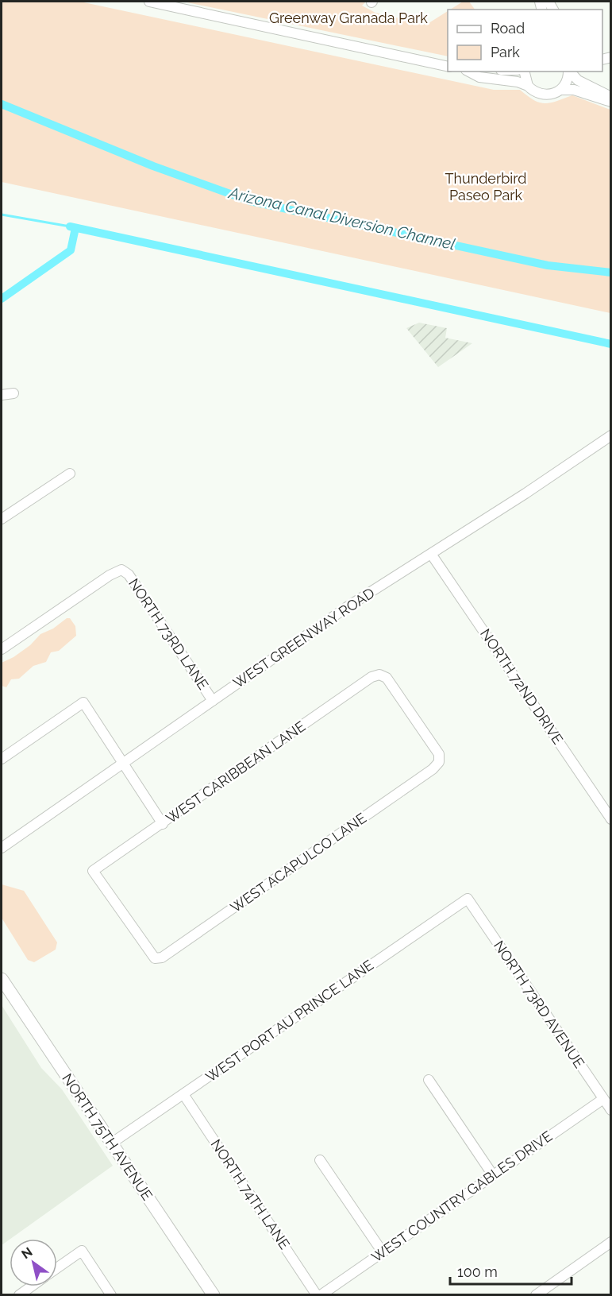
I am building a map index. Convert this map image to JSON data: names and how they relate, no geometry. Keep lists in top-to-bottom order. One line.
{"streets":{"main road":["NORTH 75TH AVENUE"],"street":["NORTH 73RD LANE","WEST GREENWAY ROAD","NORTH 72ND DRIVE","WEST CARIBBEAN LANE","WEST ACAPULCO LANE","NORTH 73RD AVENUE","WEST PORT AU PRINCE LANE","NORTH 74TH LANE","WEST COUNTRY GABLES DRIVE"]},"crossings":[["NORTH 73RD LANE","WEST GREENWAY ROAD"],["WEST GREENWAY ROAD","NORTH 72ND DRIVE"],["WEST CARIBBEAN LANE","WEST ACAPULCO LANE"],["NORTH 73RD AVENUE","WEST PORT AU PRINCE LANE"],["NORTH 73RD AVENUE","WEST COUNTRY GABLES DRIVE"],["WEST PORT AU PRINCE LANE","NORTH 75TH AVENUE"],["WEST PORT AU PRINCE LANE","NORTH 74TH LANE"],["NORTH 74TH LANE","WEST COUNTRY GABLES DRIVE"]],"water":["Arizona Canal Diversion Channel"],"parks":["Greenway Granada Park","Thunderbird Paseo Park"],"legend":["Road","Park"],"scale_bar":"100 m","north":"top left"}
